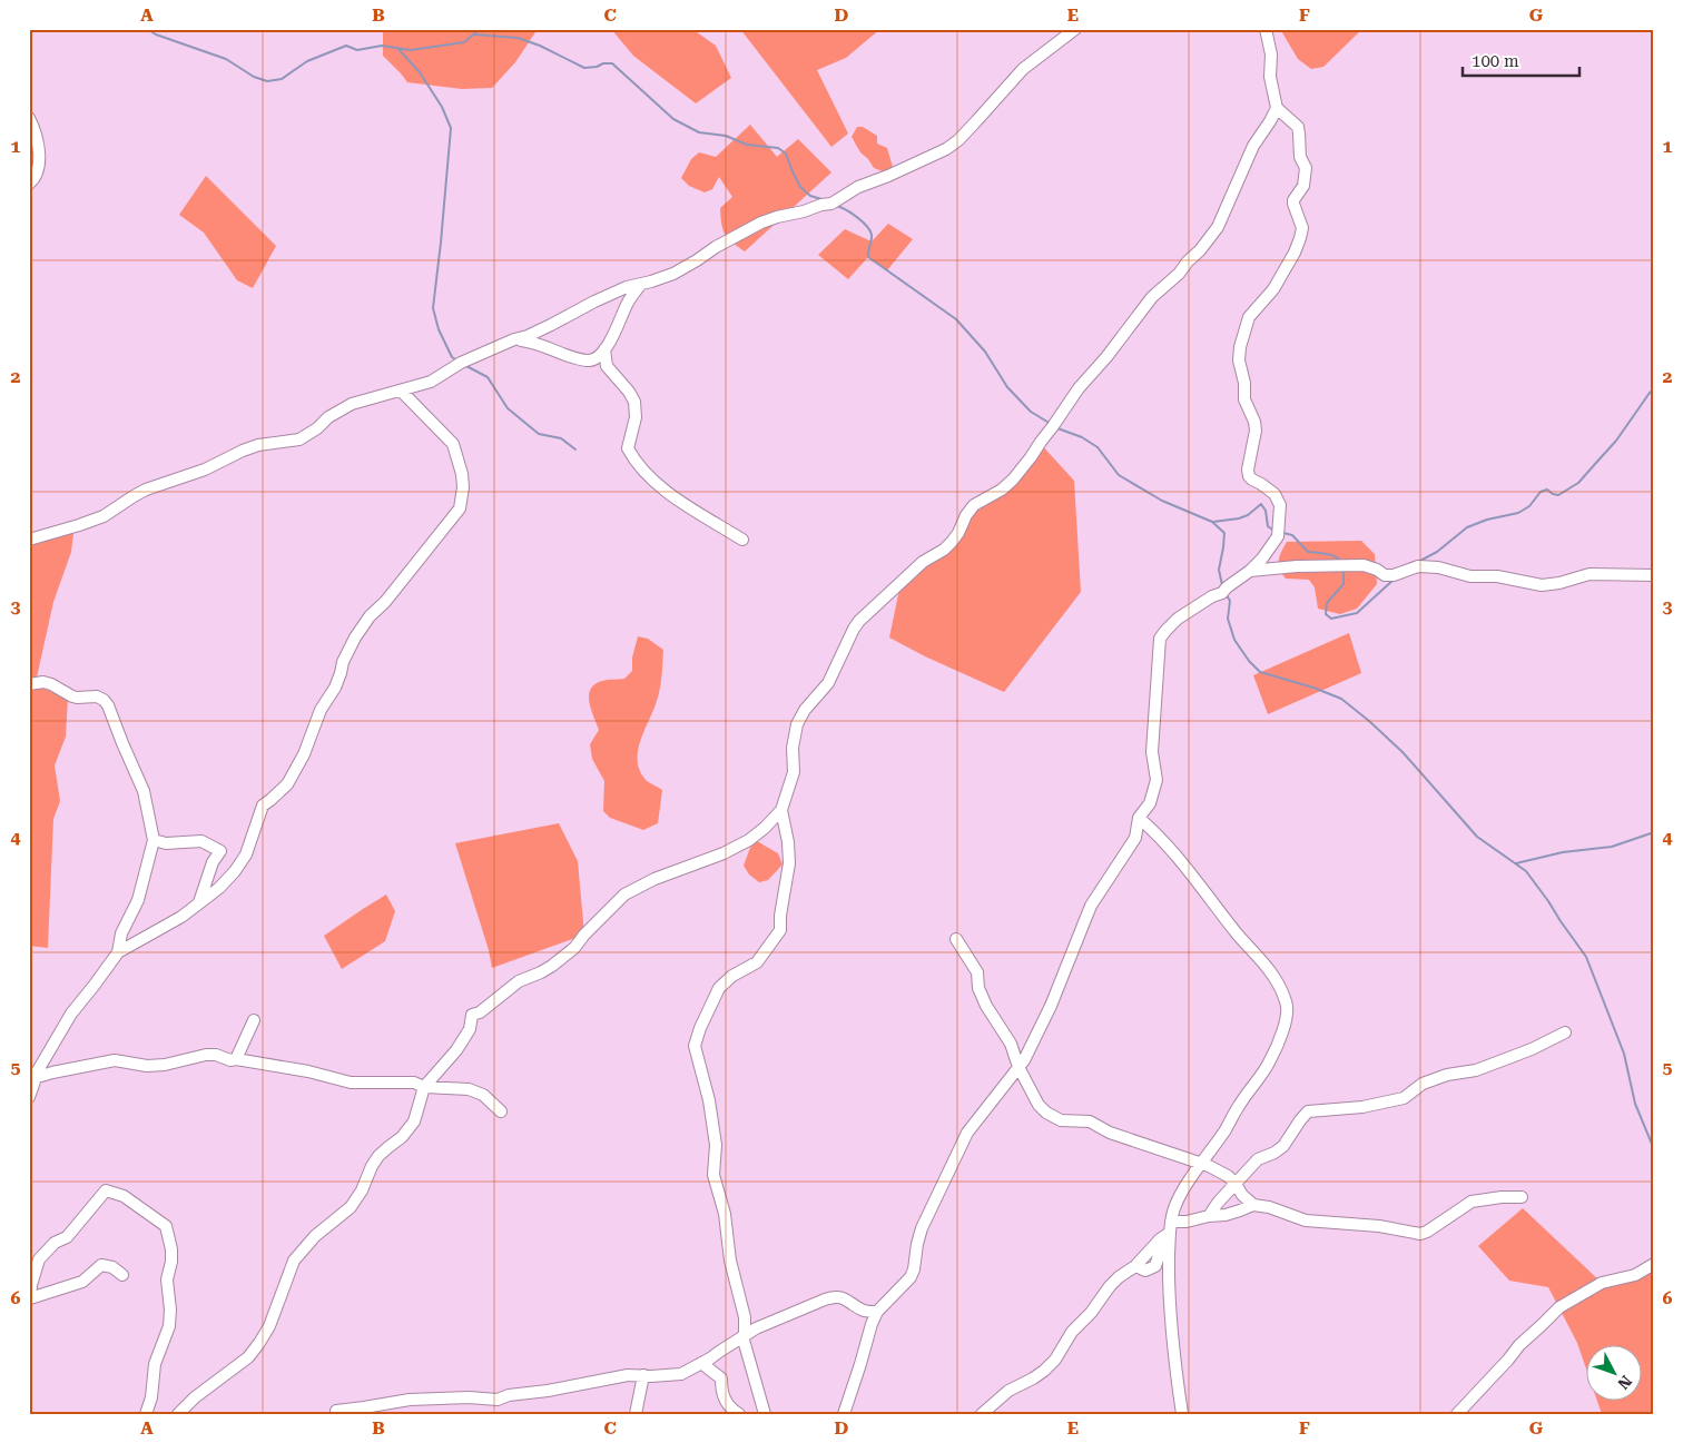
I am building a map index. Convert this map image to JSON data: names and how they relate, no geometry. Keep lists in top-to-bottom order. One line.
{"scale_bar":"100 m","north":"bottom right","grid":{"columns":["A","B","C","D","E","F","G"],"rows":["1","2","3","4","5","6"]}}
